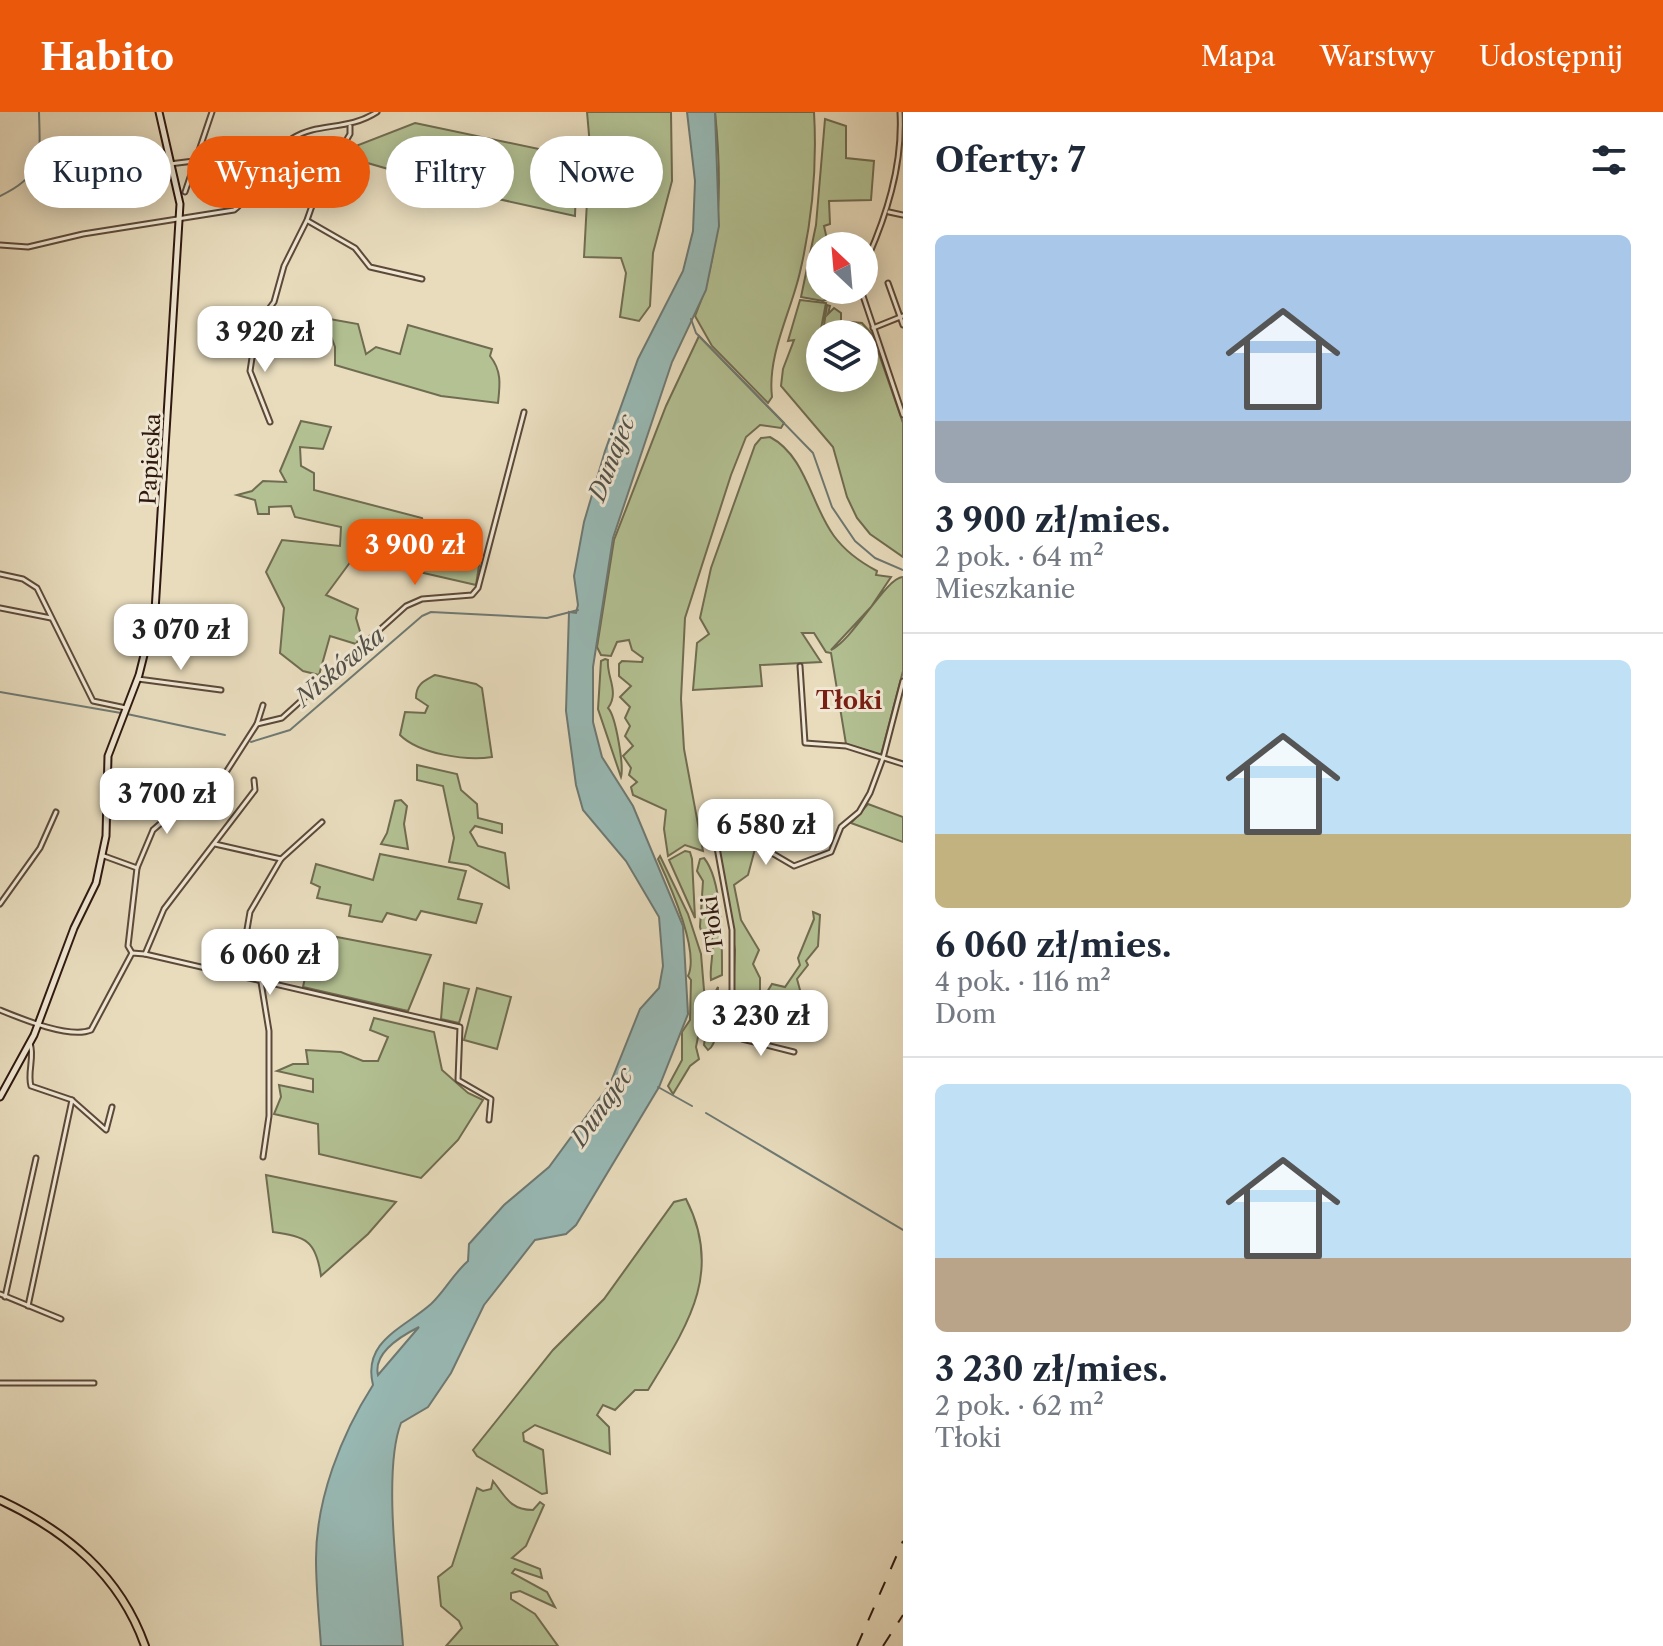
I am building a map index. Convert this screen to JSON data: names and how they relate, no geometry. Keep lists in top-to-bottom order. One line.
{"streets":{"street":["Papieska","Tłoki"]},"districts":["Tłoki"],"water":["Dunajec","Niskówka"],"north":"top left","page":{"header":"Habito","nav":["Mapa","Warstwy","Udostępnij"],"heading":"Oferty: 7","chip":["Kupno","Wynajem","Filtry","Nowe"],"list":[{"name":"3 900 zł/mies.","note":"2 pok. · 64 m² · Mieszkanie"},{"name":"6 060 zł/mies.","note":"4 pok. · 116 m² · Dom"},{"name":"3 230 zł/mies.","note":"2 pok. · 62 m² · Tłoki"}],"price":["3 920 zł","3 900 zł","3 070 zł","3 700 zł","6 580 zł","6 060 zł","3 230 zł"]}}
